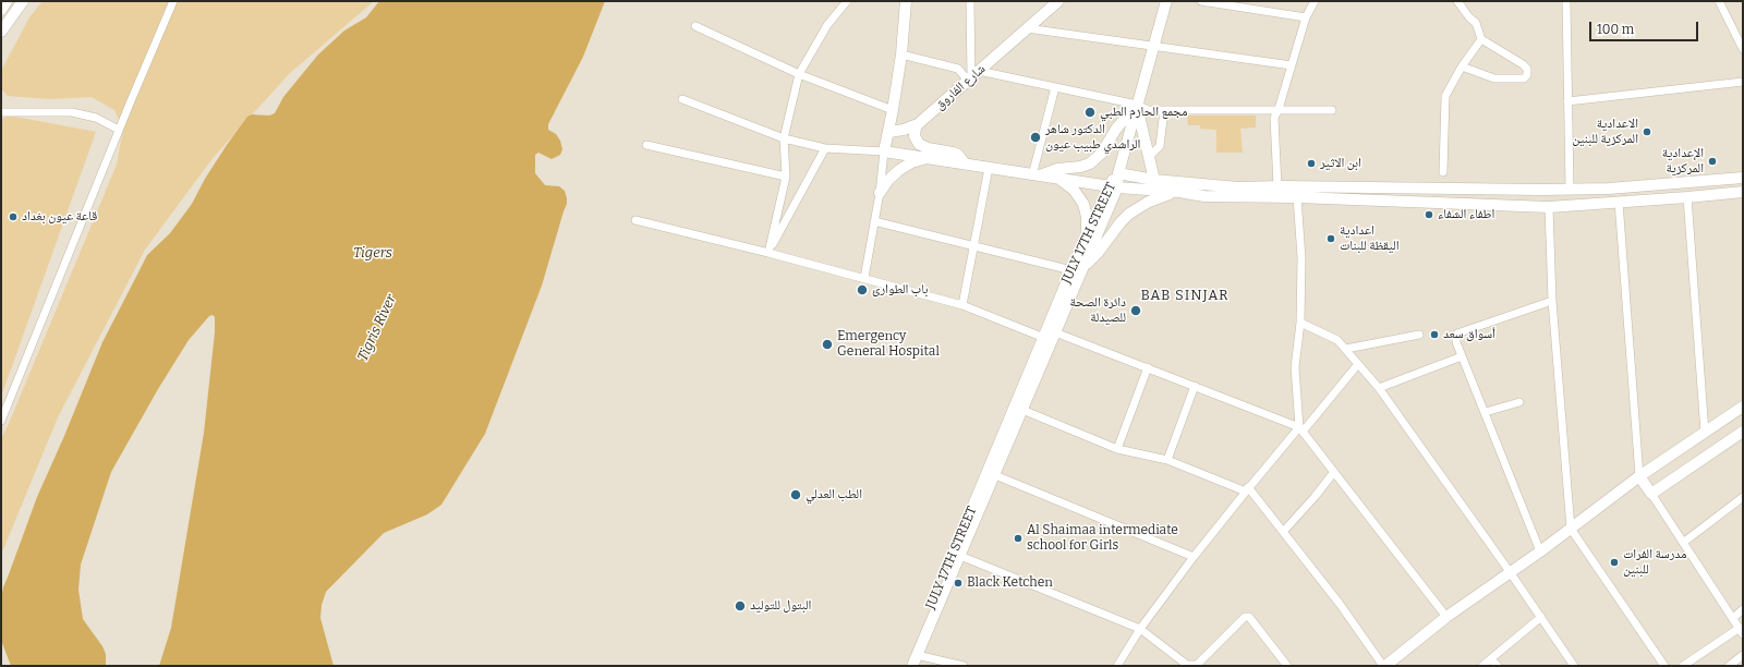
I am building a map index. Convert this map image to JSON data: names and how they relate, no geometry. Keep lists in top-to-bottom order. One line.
{"streets":{"main road":["شارع الفاروق","JULY 17TH STREET"]},"districts":["BAB SINJAR"],"water":["Tigers","Tigris River"],"places":["مجمع الحازم الطبي","الاعدادية المركزية للبنين","الدكتور شاهر الراشدي طبيب عيون","الإعدادية المركزية","ابن الاثير","اطفاء الشفاء","قاعة عيون بغداد","اعدادية اليقظة للبنات","باب الطوارئ","دائرة الصحة للصيدلة","أسواق سعد","Emergency General Hospital","الطب العدلي","Al Shaimaa intermediate school for Girls","مدرسة الفرات للبنين","Black Ketchen","البتول للتوليد"],"scale_bar":"100 m"}
